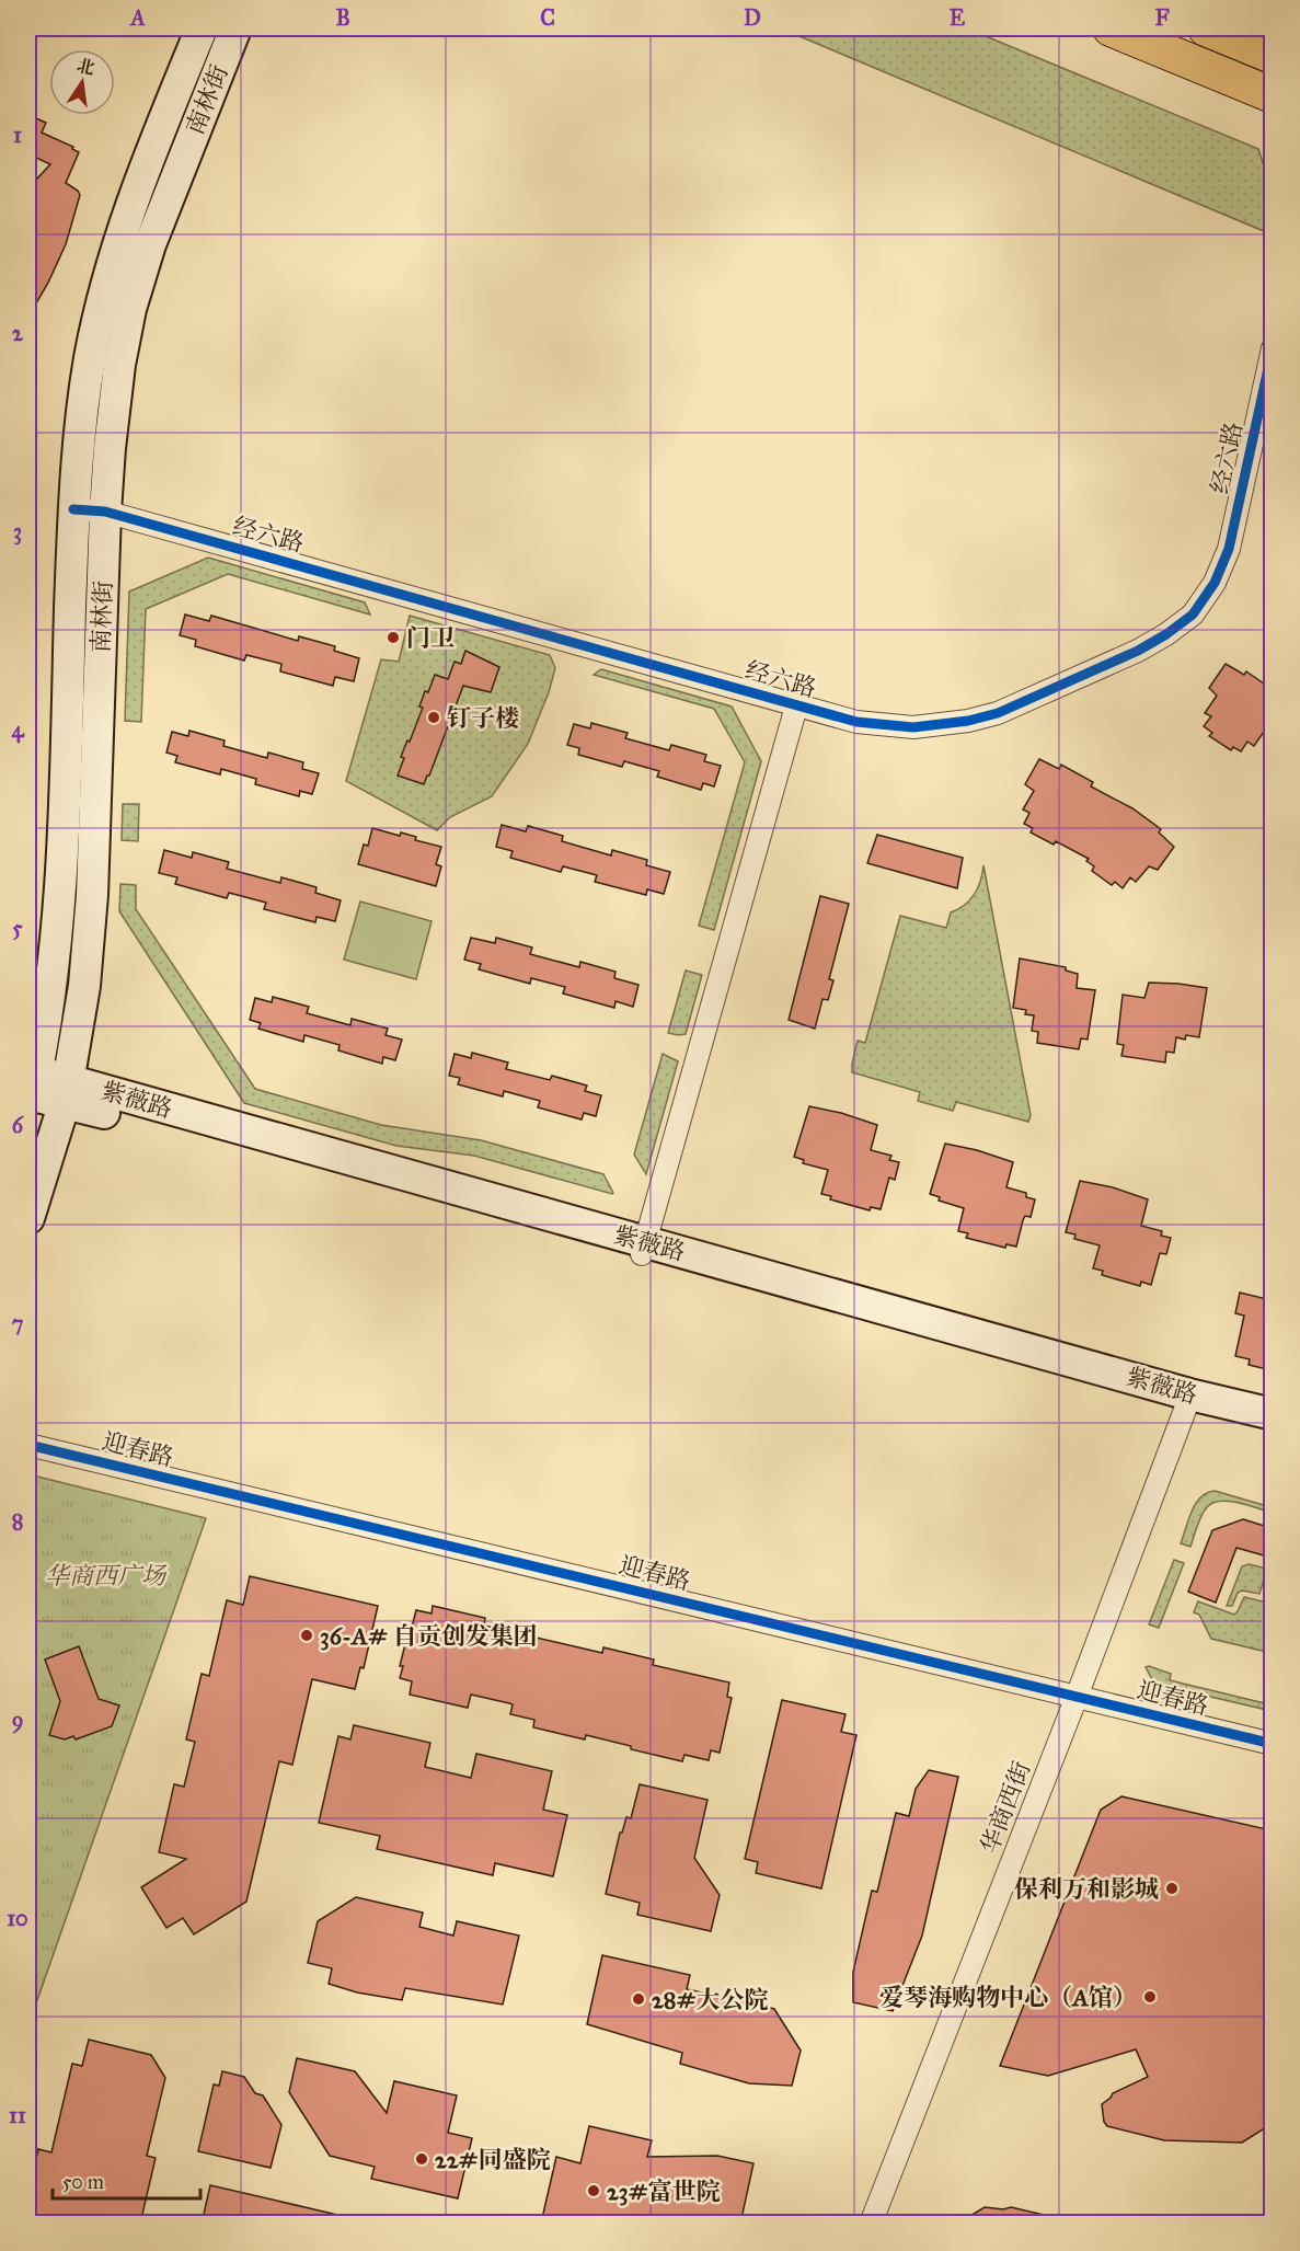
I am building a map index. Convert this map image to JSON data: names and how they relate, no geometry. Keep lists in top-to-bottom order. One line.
{"streets":{"main road":["南林街","紫薇路"],"street":["经六路","迎春路","华商西街"]},"crossings":[["南林街","经六路"],["南林街","紫薇路"],["紫薇路","华商西街"],["迎春路","华商西街"]],"parks":["华商西广场"],"places":["门卫","钉子楼","36-A# 自贡创发集团","保利万和影城","爱琴海购物中心（A馆）","28#大公院","22#同盛院","23#富世院"],"scale_bar":"50 m","north":"top","grid":{"columns":["A","B","C","D","E","F"],"rows":["1","2","3","4","5","6","7","8","9","10","11"]}}
